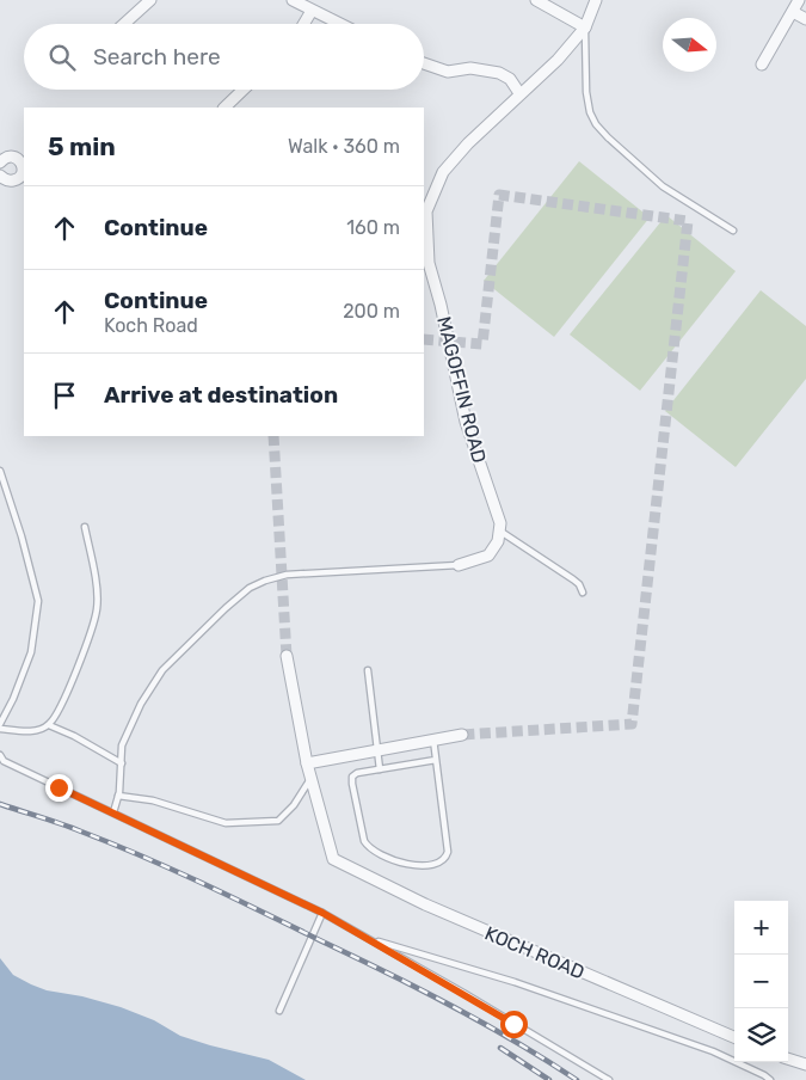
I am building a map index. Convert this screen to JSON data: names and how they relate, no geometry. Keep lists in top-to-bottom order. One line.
{"streets":{"street":["MAGOFFIN ROAD","KOCH ROAD"]},"north":"right","page":{"search":"Search here","heading":["5 min","Walk · 360 m"],"list":[["Continue","160 m"],["Continue","Koch Road","200 m"],"Arrive at destination"],"map_buttons":["+","−"]}}
